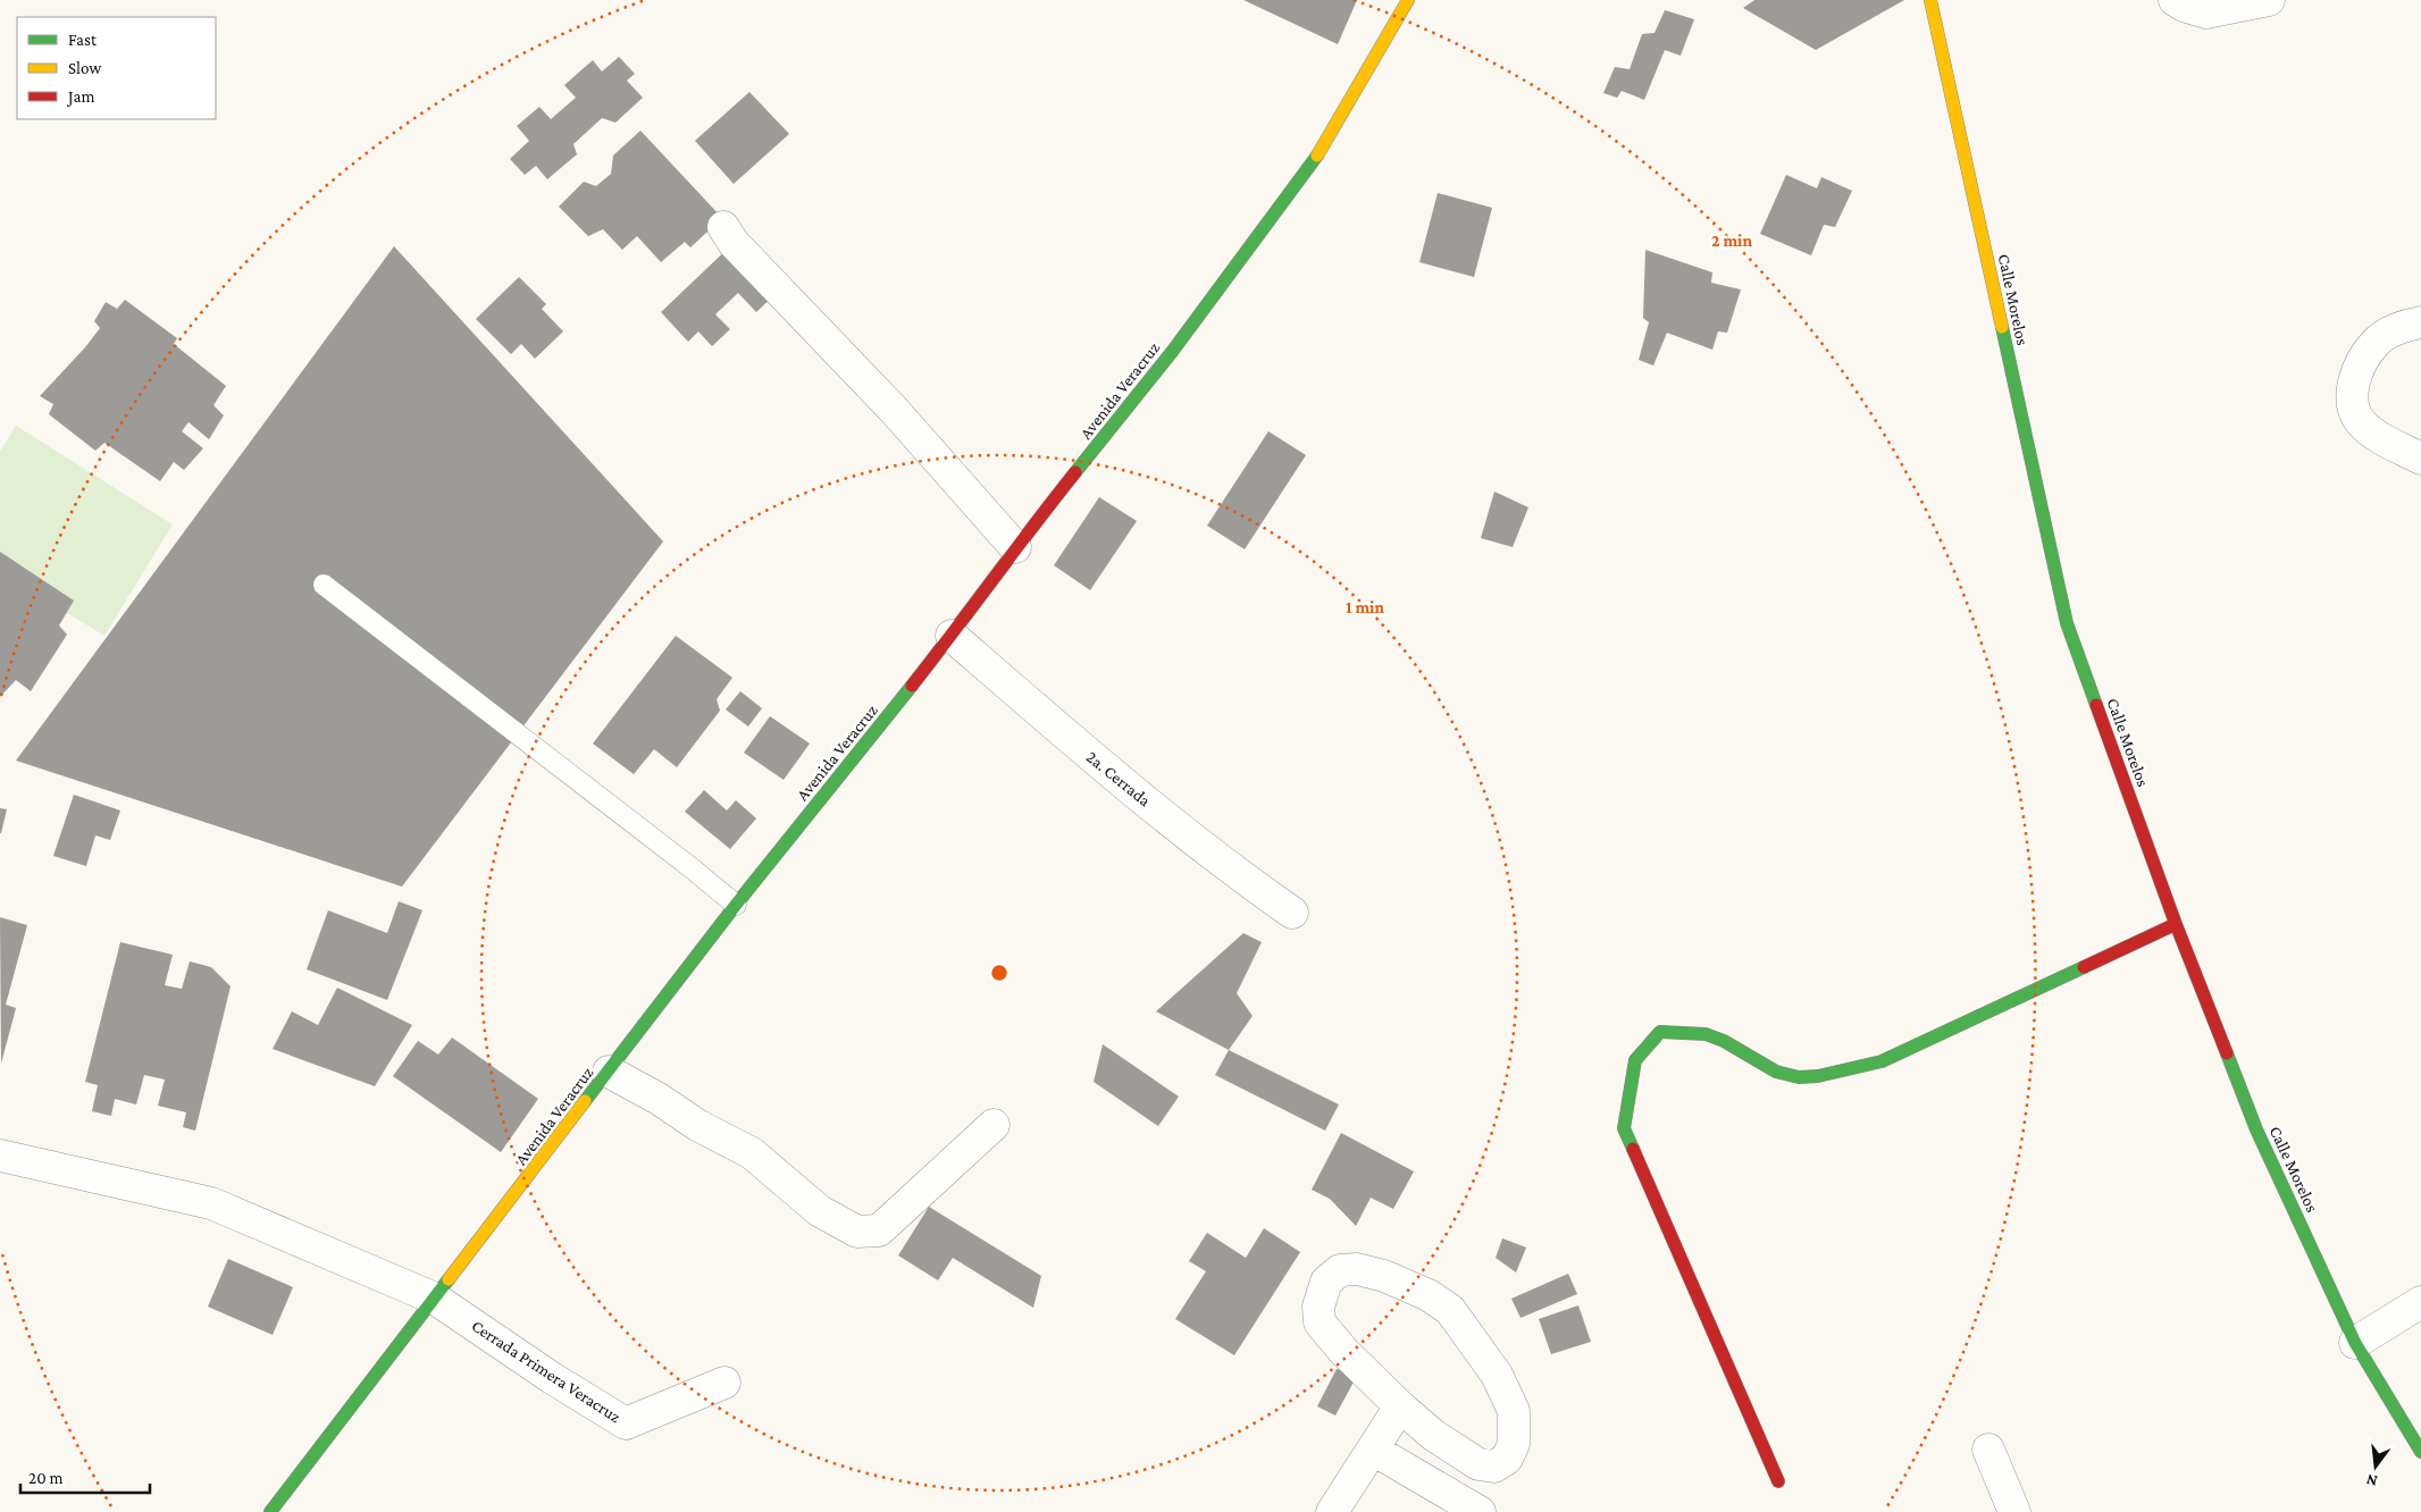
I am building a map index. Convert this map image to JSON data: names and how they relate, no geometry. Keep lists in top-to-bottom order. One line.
{"streets":{"street":["Calle Morelos","Avenida Veracruz","2a. Cerrada","Cerrada Primera Veracruz"]},"crossings":[["Avenida Veracruz","2a. Cerrada"],["Avenida Veracruz","Cerrada Primera Veracruz"]],"legend":["Fast","Slow","Jam"],"scale_bar":"20 m","north":"bottom","rings":["2 min","1 min"]}
